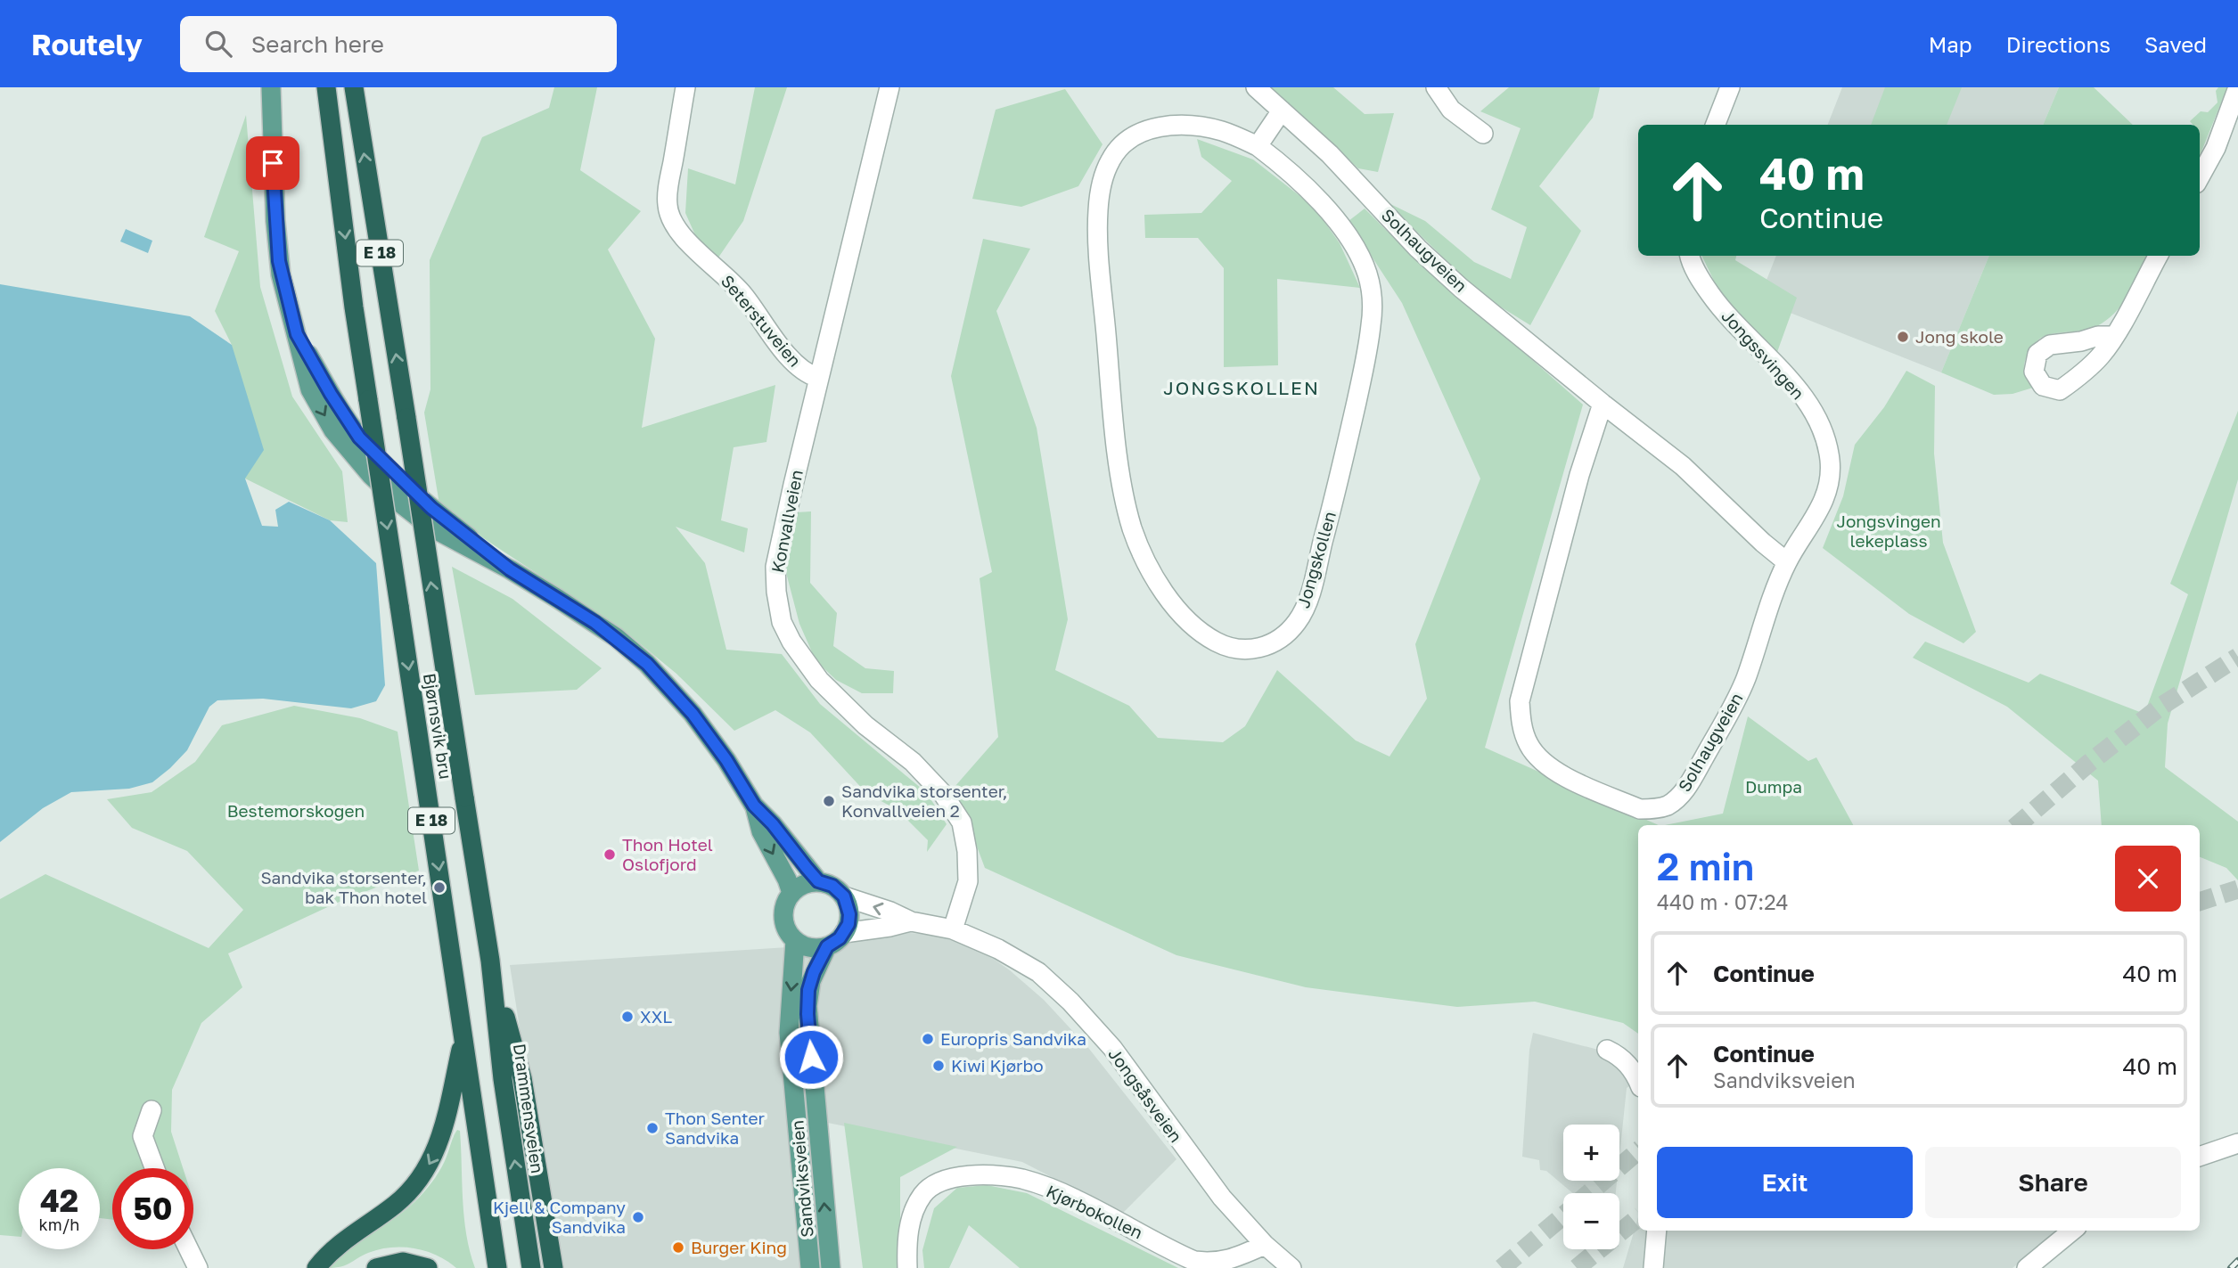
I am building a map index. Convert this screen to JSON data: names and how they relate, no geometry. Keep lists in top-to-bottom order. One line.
{"streets":{"highway":["E 18","Bjørnsvik bru","Drammensveien"],"main road":["Sandviksveien"],"street":["Solhaugveien","Seterstuveien","Jongssvingen","Konvallveien","Jongskollen","Jongsåsveien","Kjørbokollen"]},"crossings":[["Solhaugveien","Jongssvingen"],["E 18","Bjørnsvik bru"],["E 18","Drammensveien"],["Seterstuveien","Konvallveien"],["Konvallveien","Jongsåsveien"],["Bjørnsvik bru","Drammensveien"],["Jongsåsveien","Sandviksveien"],["Jongsåsveien","Kjørbokollen"]],"districts":["JONGSKOLLEN"],"parks":["Jongsvingen lekeplass","Dumpa","Bestemorskogen"],"places":["Jong skole","Sandvika storsenter, Konvallveien 2","Thon Hotel Oslofjord","Sandvika storsenter, bak Thon hotel","XXL","Europris Sandvika","Kiwi Kjørbo","Thon Senter Sandvika","Kjell & Company Sandvika","Burger King"],"page":{"header":"Routely","search":"Search here","nav":["Map","Directions","Saved"],"turn":["40 m","Continue"],"heading":["2 min","440 m · 07:24"],"list":[{"name":"Continue","value":"40 m"},{"name":"Continue","note":"Sandviksveien","value":"40 m"}],"map_buttons":["+","−"],"buttons":["Exit","Share"],"speed":"42 km/h","limit":"50"}}
